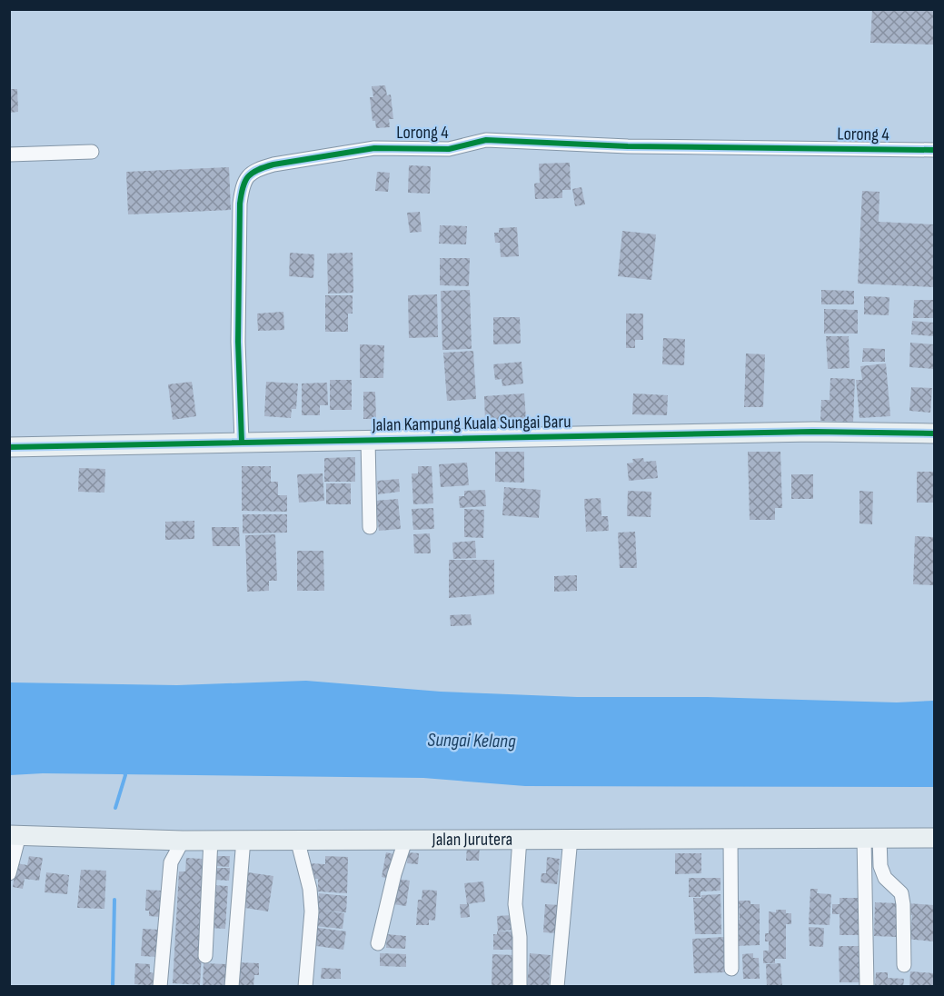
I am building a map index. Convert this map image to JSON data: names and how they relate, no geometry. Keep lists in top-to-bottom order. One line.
{"streets":{"street":["Lorong 4","Jalan Kampung Kuala Sungai Baru","Jalan Jurutera"]},"crossings":[["Lorong 4","Jalan Kampung Kuala Sungai Baru"]],"water":["Sungai Kelang"]}
